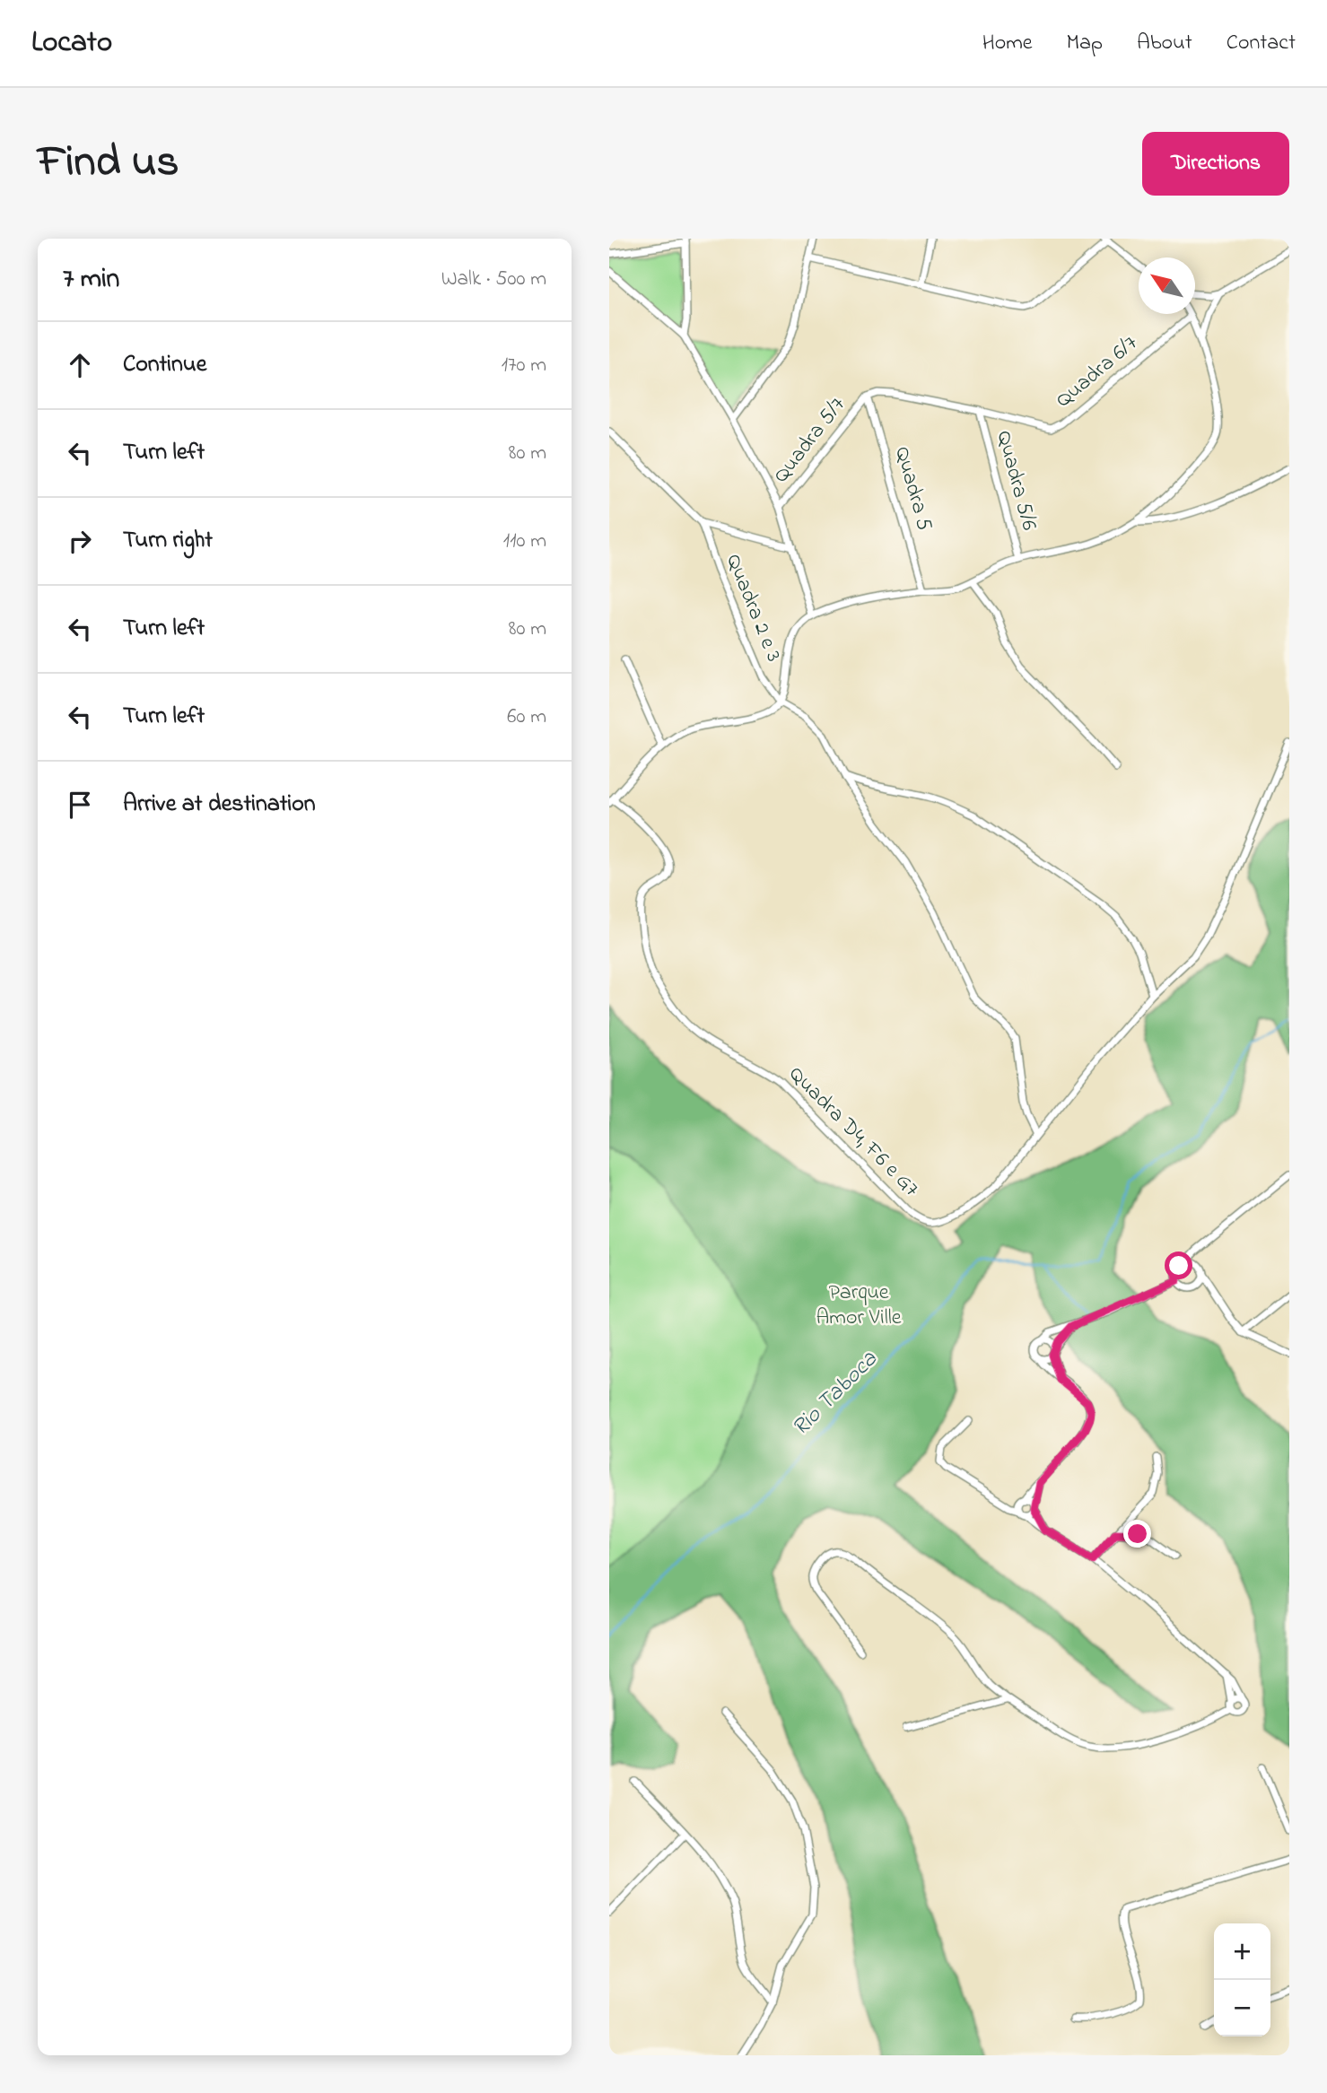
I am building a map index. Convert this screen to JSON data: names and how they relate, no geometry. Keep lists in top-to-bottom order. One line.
{"streets":{"street":["Quadra 6/7","Quadra 5/7","Quadra 5/6","Quadra 5","Quadra 2 e 3","Quadra D4, F6 e G7"]},"crossings":[["Quadra 6/7","Quadra 5/7"],["Quadra 6/7","Quadra 5/6"],["Quadra 5/7","Quadra 5/6"],["Quadra 5/7","Quadra 5"]],"water":["Rio Taboca"],"parks":["Parque Amor Ville"],"north":"top left","page":{"header":"Locato","nav":["Home","Map","About","Contact"],"title":"Find us","buttons":"Directions","heading":["7 min","Walk · 500 m"],"list":[["Continue","170 m"],["Turn left","80 m"],["Turn right","110 m"],["Turn left","80 m"],["Turn left","60 m"],"Arrive at destination"],"map_buttons":["+","−"]}}
